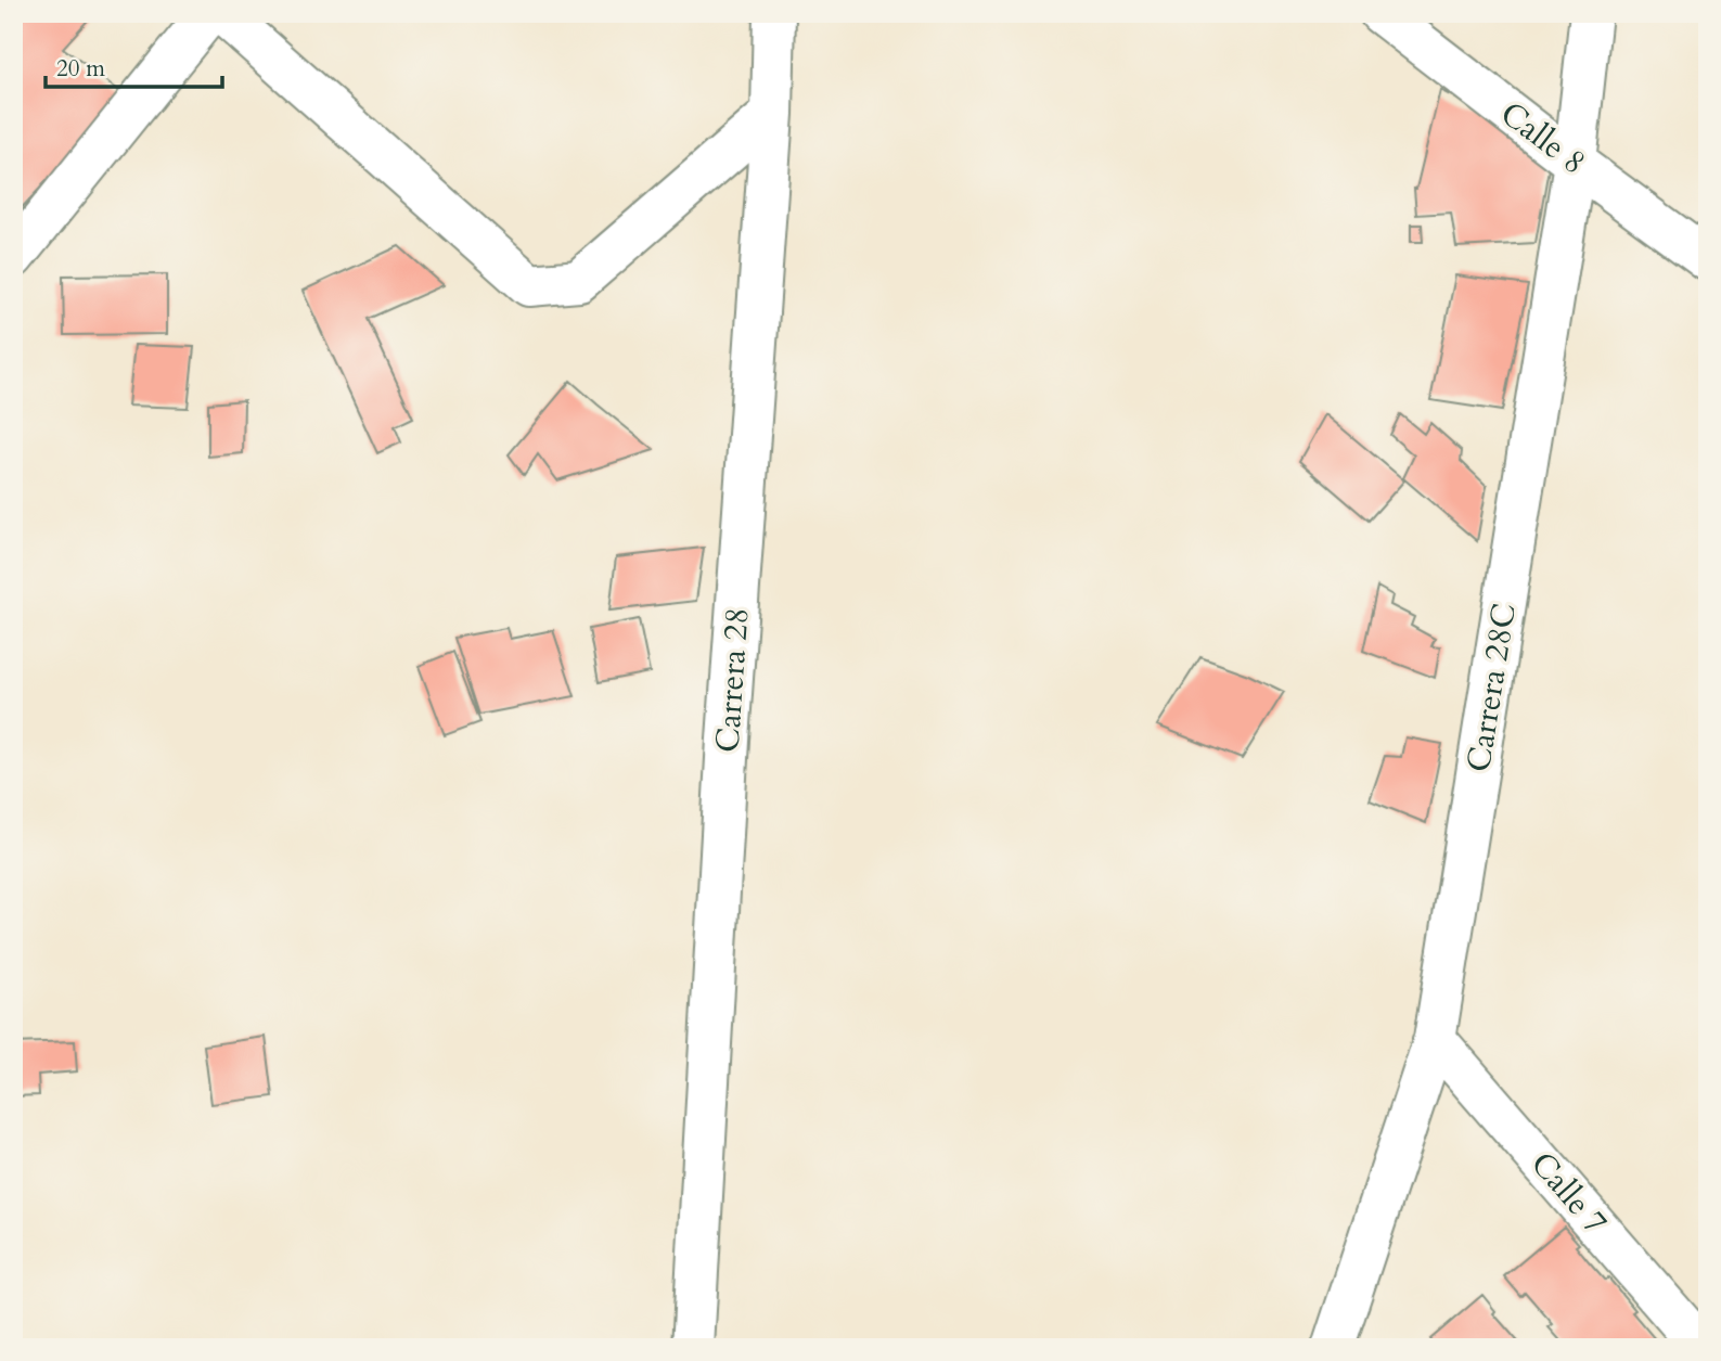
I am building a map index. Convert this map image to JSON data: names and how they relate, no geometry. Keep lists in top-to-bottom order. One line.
{"streets":{"street":["Calle 8","Carrera 28","Carrera 28C","Calle 7"]},"crossings":[["Calle 8","Carrera 28C"],["Carrera 28C","Calle 7"]],"scale_bar":"20 m"}
